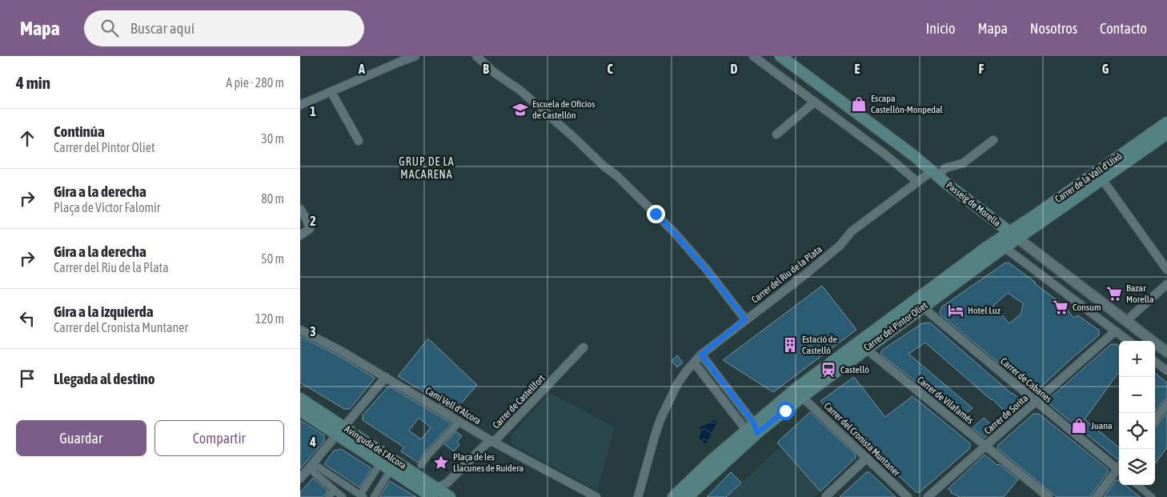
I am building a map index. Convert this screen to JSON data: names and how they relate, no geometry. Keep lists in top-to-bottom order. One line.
{"streets":{"main road":["Carrer de la Vall d'Uixó","Passeig de Morella","Carrer del Pintor Oliet","Avinguda de l'Alcora"],"street":["Carrer del Riu de la Plata","Carrer de Cabanes","Carrer de Vilafamés","Carrer de Castellfort","Camí Vell d'Alcora","Carrer de Sorita","Carrer del Cronista Muntaner"]},"crossings":[["Carrer de la Vall d'Uixó","Passeig de Morella"],["Carrer de la Vall d'Uixó","Carrer del Pintor Oliet"],["Passeig de Morella","Carrer del Riu de la Plata"],["Passeig de Morella","Carrer del Pintor Oliet"],["Carrer del Pintor Oliet","Carrer de Cabanes"],["Carrer del Pintor Oliet","Carrer de Vilafamés"],["Carrer del Pintor Oliet","Carrer del Cronista Muntaner"],["Carrer de Cabanes","Carrer de Sorita"],["Carrer de Vilafamés","Carrer de Sorita"],["Carrer de Castellfort","Camí Vell d'Alcora"],["Carrer de Castellfort","Avinguda de l'Alcora"]],"districts":["GRUP DE LA MACARENA"],"places":{"shop":["Escapa Castellón-Monpedal","Juana"],"school or university":["Escuela de Oficios de Castellón"],"supermarket":["Bazar Morella","Consum"],"hotel":["Hotel Luz"],"building":["Estació de Castelló"],"station":["Castelló"],"place":["Plaça de les Llacunes de Ruidera"]},"page":{"header":"Mapa","search":"Buscar aquí","nav":["Inicio","Mapa","Nosotros","Contacto"],"heading":["4 min","A pie · 280 m"],"list":[["Continúa","Carrer del Pintor Oliet","30 m"],["Gira a la derecha","Plaça de Víctor Falomir","80 m"],["Gira a la derecha","Carrer del Riu de la Plata","50 m"],["Gira a la izquierda","Carrer del Cronista Muntaner","120 m"],"Llegada al destino"],"map_buttons":["+","−"],"buttons":["Guardar","Compartir"]},"grid":{"columns":["A","B","C","D","E","F","G"],"rows":["1","2","3","4"]}}
